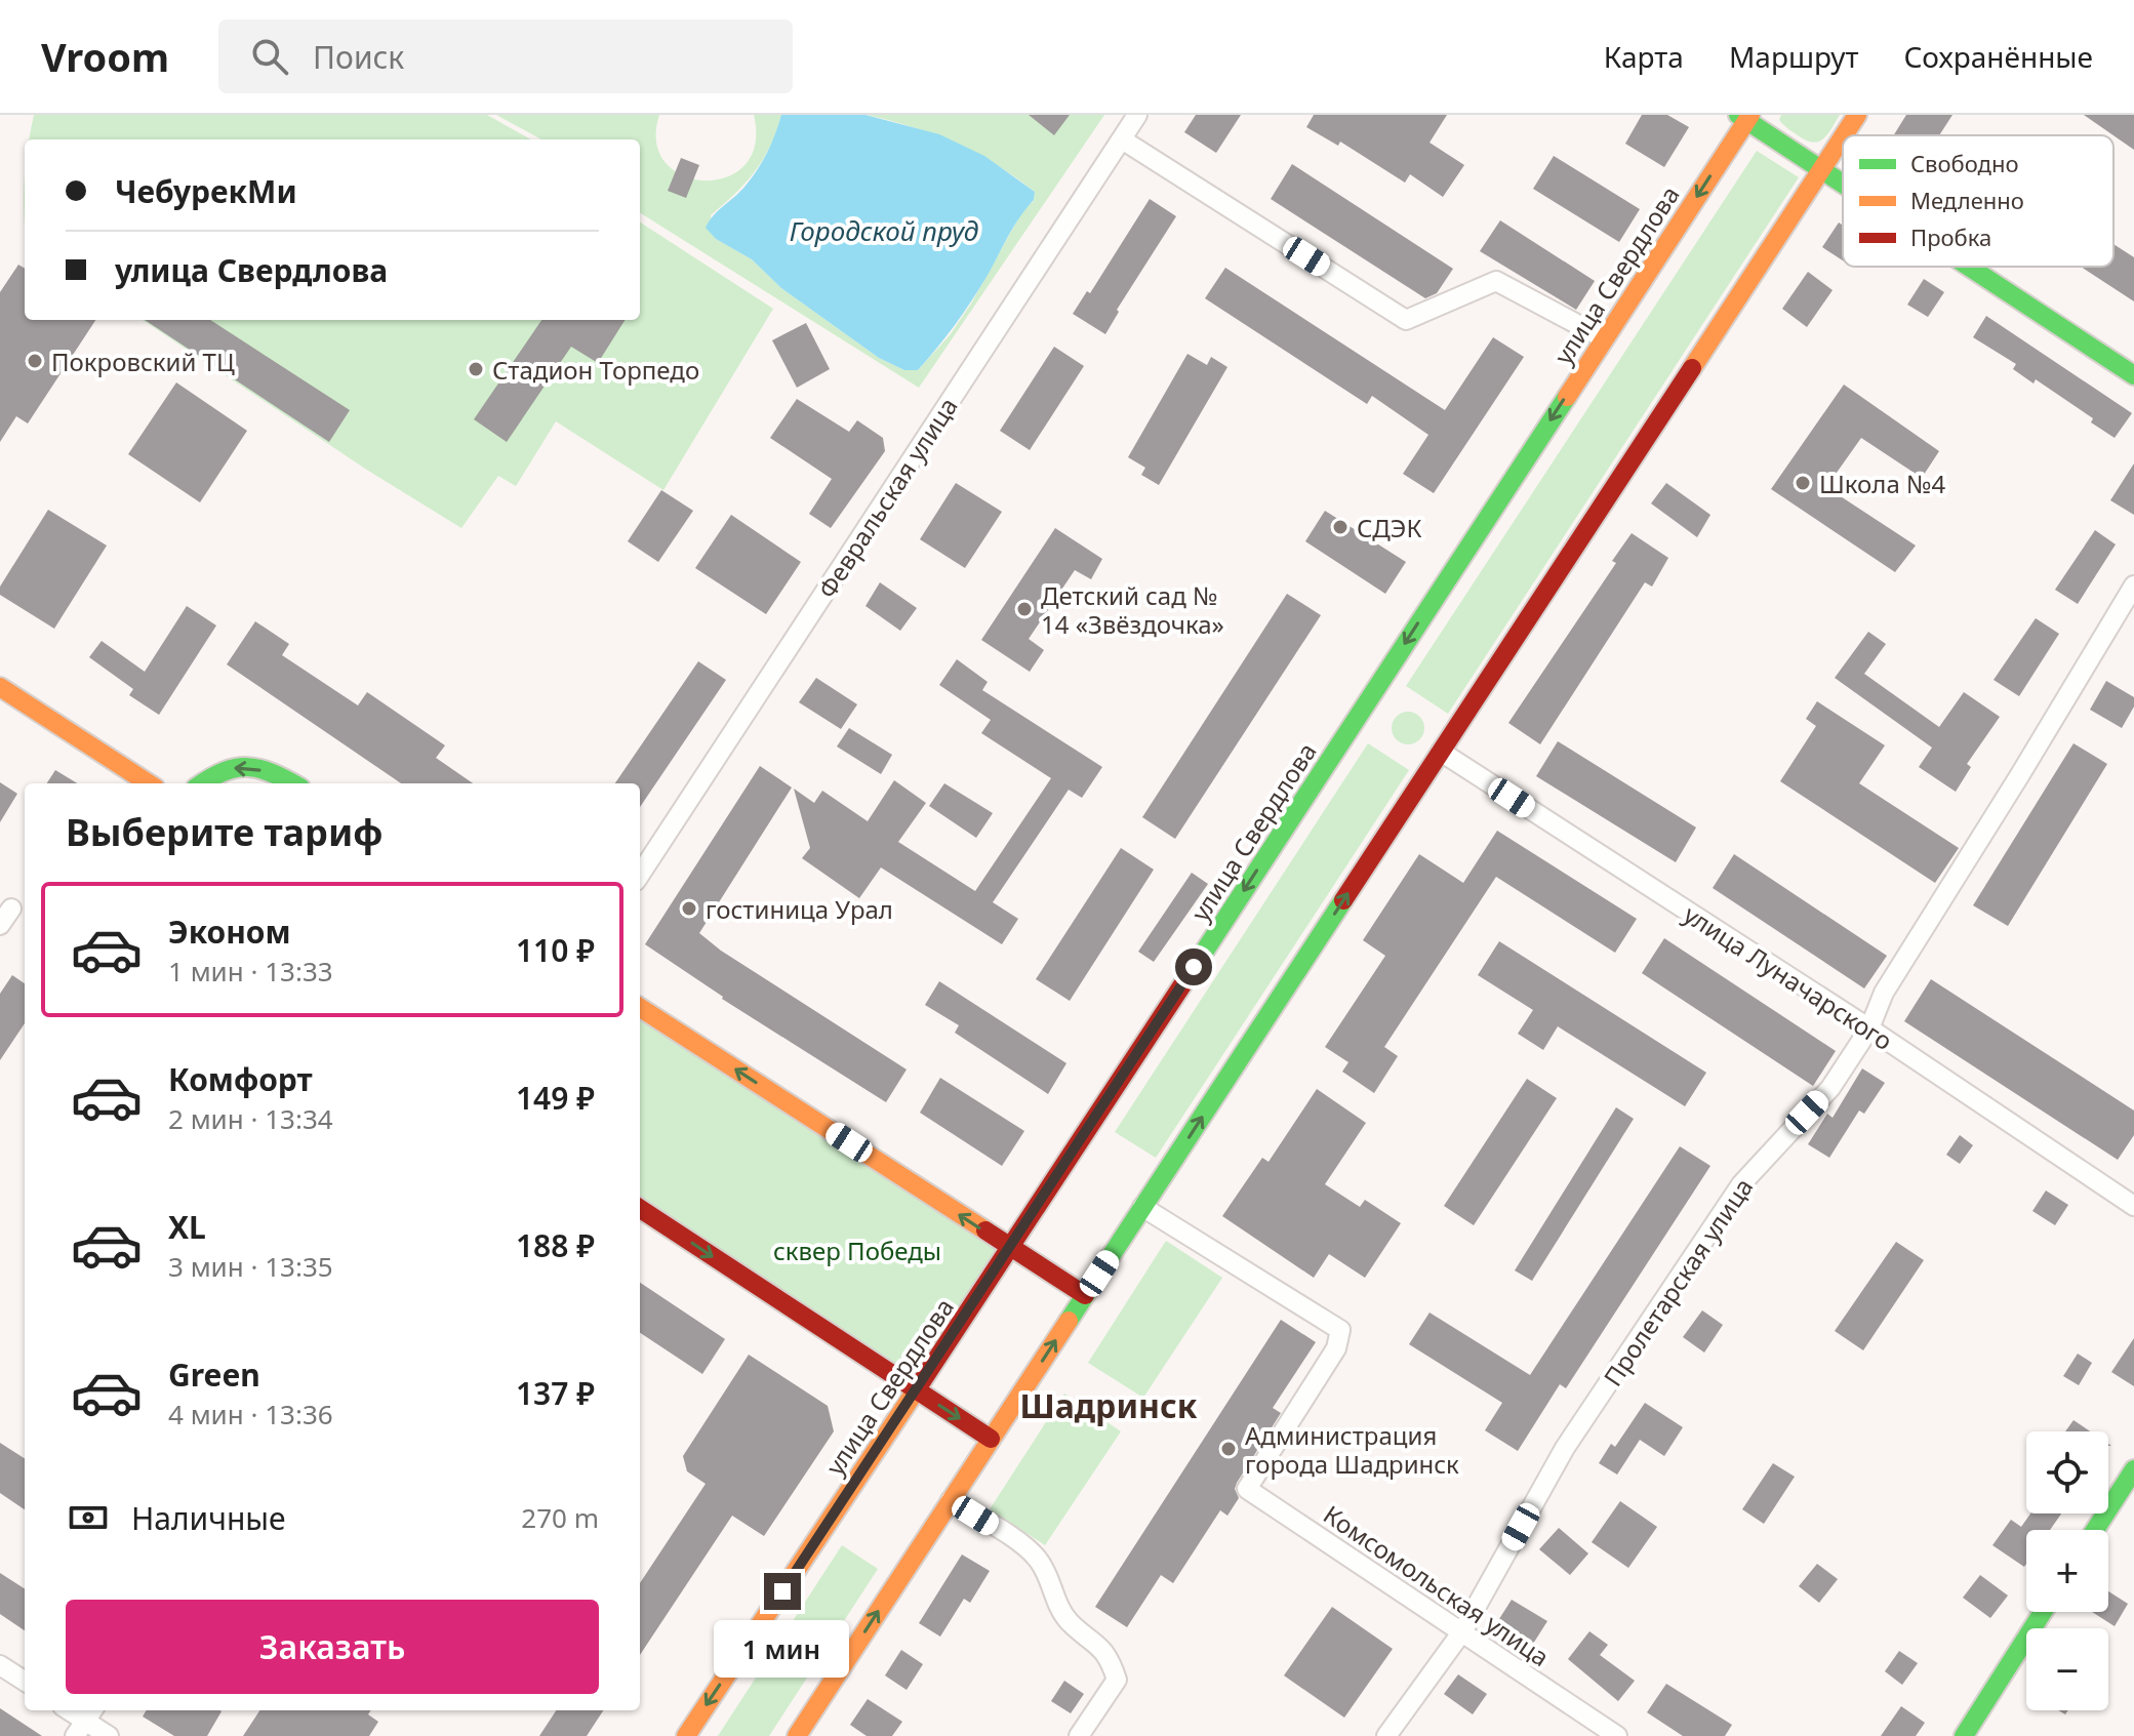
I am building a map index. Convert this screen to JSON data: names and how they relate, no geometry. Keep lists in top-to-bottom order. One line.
{"streets":{"main road":["улица Свердлова"],"street":["Февральская улица","улица Луначарского","Пролетарская улица","Комсомольская улица"]},"crossings":[["улица Луначарского","Пролетарская улица"],["Пролетарская улица","Комсомольская улица"]],"districts":["Шадринск"],"water":["Городской пруд"],"parks":["сквер Победы"],"places":["Покровский ТЦ","Стадион Торпедо","Школа №4","СДЭК","Детский сад № 14 «Звёздочка»","гостиница Урал","Администрация города Шадринск"],"legend":["Свободно","Медленно","Пробка"],"page":{"header":"Vroom","search":"Поиск","nav":["Карта","Маршрут","Сохранённые"],"banner":["ЧебурекМи","улица Свердлова"],"heading":"Выберите тариф","list":[{"name":"Эконом","note":"1 мин · 13:33","value":"110 ₽"},{"name":"Комфорт","note":"2 мин · 13:34","value":"149 ₽"},{"name":"XL","note":"3 мин · 13:35","value":"188 ₽"},{"name":"Green","note":"4 мин · 13:36","value":"137 ₽"}],"map_buttons":["+","−"],"pay":["Наличные","270 m"],"buttons":"Заказать","bubble":"1 мин"}}
